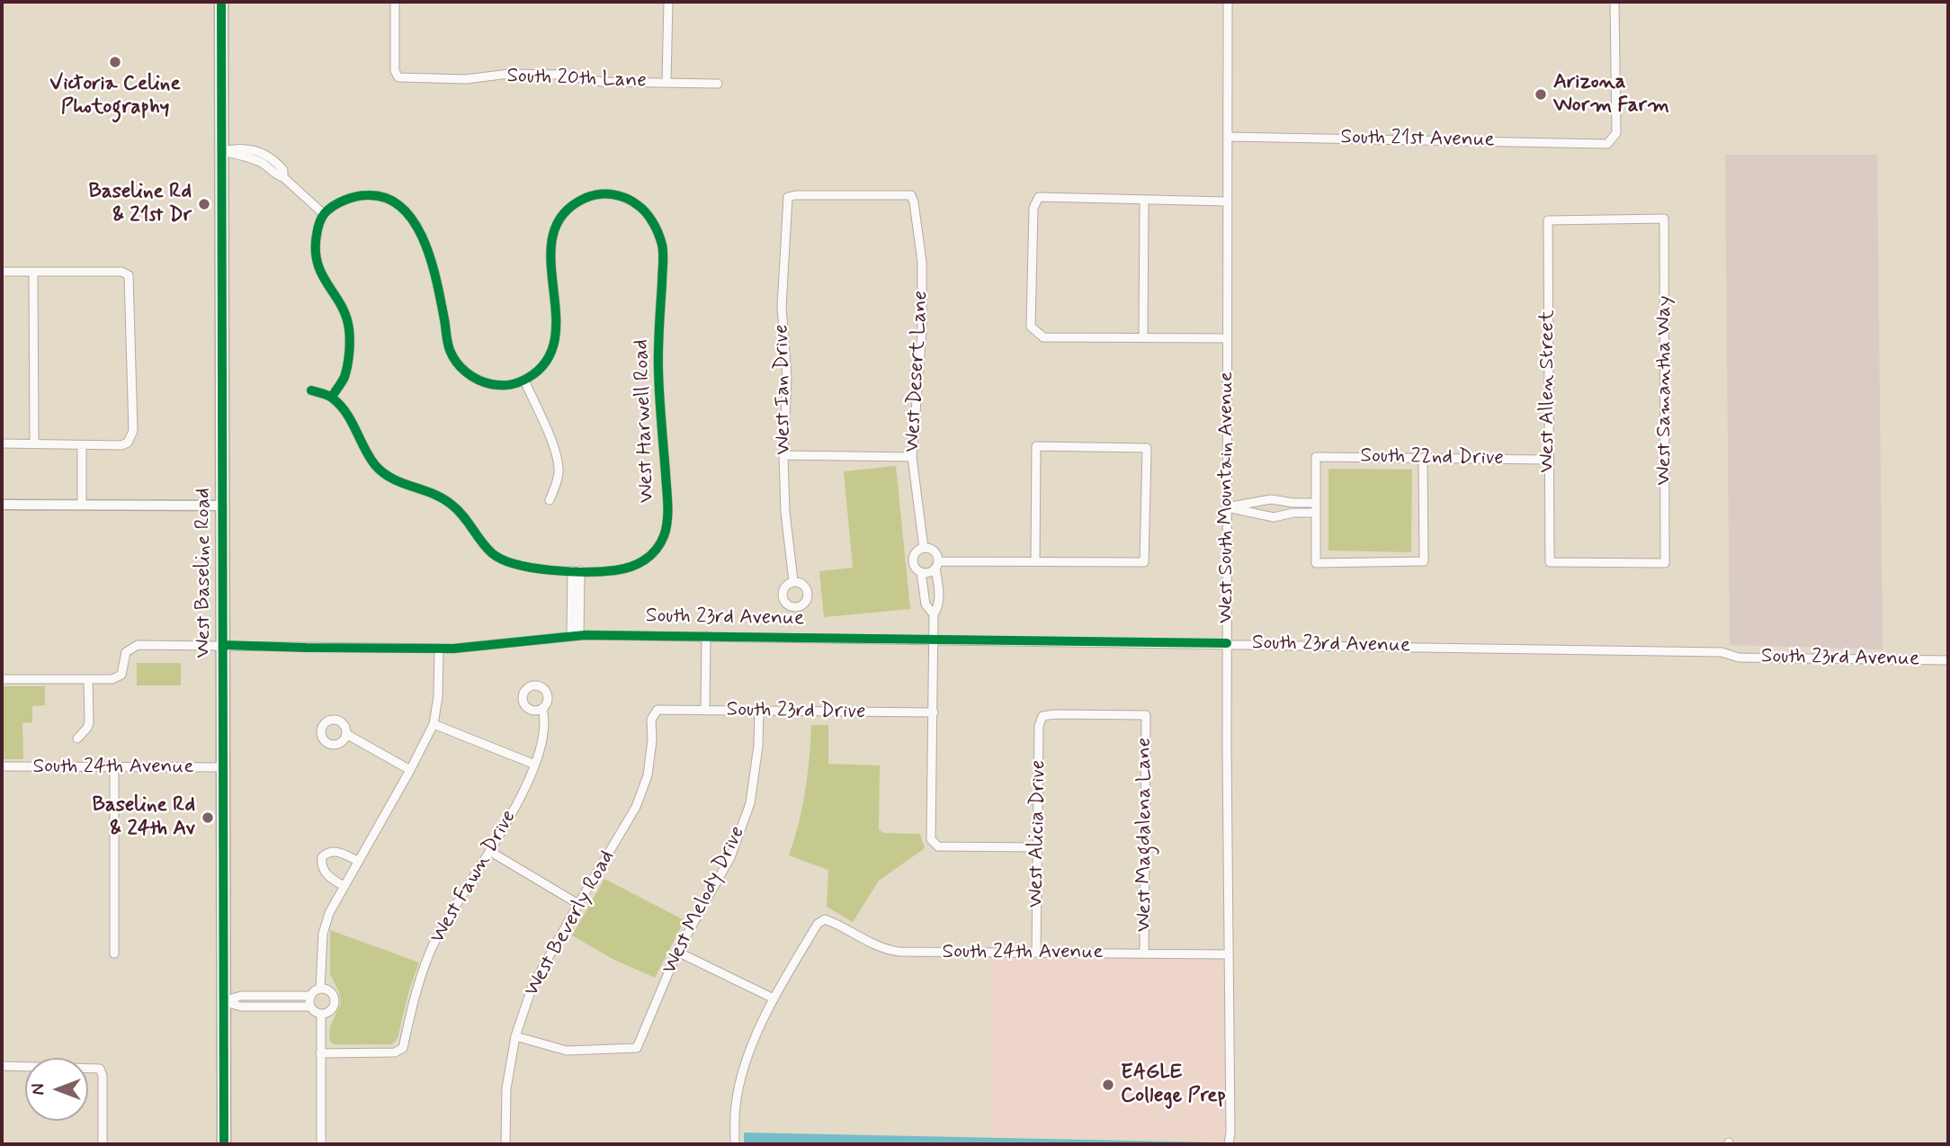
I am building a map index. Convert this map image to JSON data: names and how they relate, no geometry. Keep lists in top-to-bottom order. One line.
{"streets":{"main road":["West Baseline Road"],"street":["South 20th Lane","South 21st Avenue","West Desert Lane","West Ian Drive","West Samantha Way","West Allen Street","West Harwell Road","South 22nd Drive","West South Mountain Avenue","South 23rd Avenue","South 23rd Drive","South 24th Avenue","West Alicia Drive","West Magdalena Lane","West Fawn Drive","West Melody Drive","West Beverly Road"]},"crossings":[["South 21st Avenue","West South Mountain Avenue"],["West Desert Lane","West Ian Drive"],["West Samantha Way","West Allen Street"],["West Allen Street","South 22nd Drive"],["West South Mountain Avenue","South 23rd Avenue"],["West South Mountain Avenue","South 24th Avenue"],["West Baseline Road","South 23rd Avenue"],["West Baseline Road","South 24th Avenue"],["South 23rd Drive","West Melody Drive"],["South 23rd Drive","West Beverly Road"],["South 24th Avenue","West Alicia Drive"],["South 24th Avenue","West Magdalena Lane"],["West Alicia Drive","West Magdalena Lane"],["West Melody Drive","West Beverly Road"]],"places":["Victoria Celine Photography","Arizona Worm Farm","Baseline Rd & 21st Dr","Baseline Rd & 24th Av","EAGLE College Prep"],"north":"left"}
